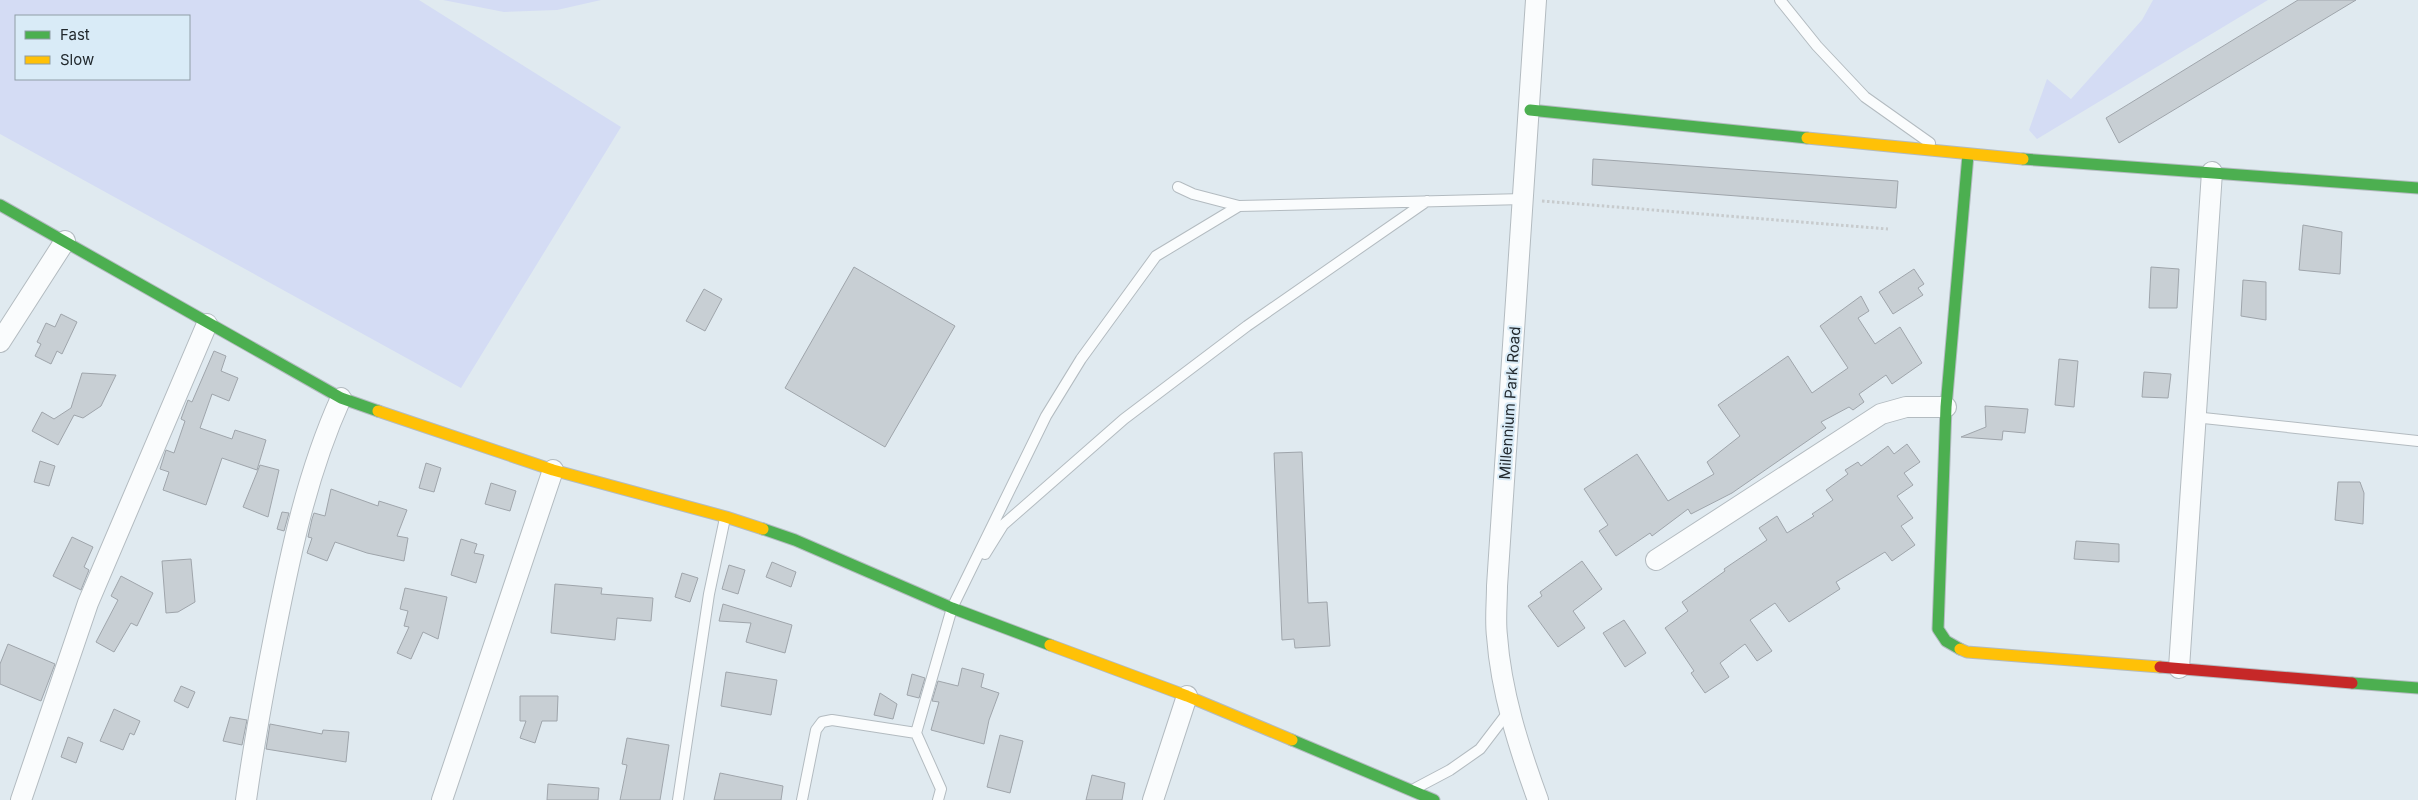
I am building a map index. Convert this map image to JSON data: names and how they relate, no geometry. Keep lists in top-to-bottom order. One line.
{"streets":{"street":["Millennium Park Road"]},"legend":["Fast","Slow"]}
